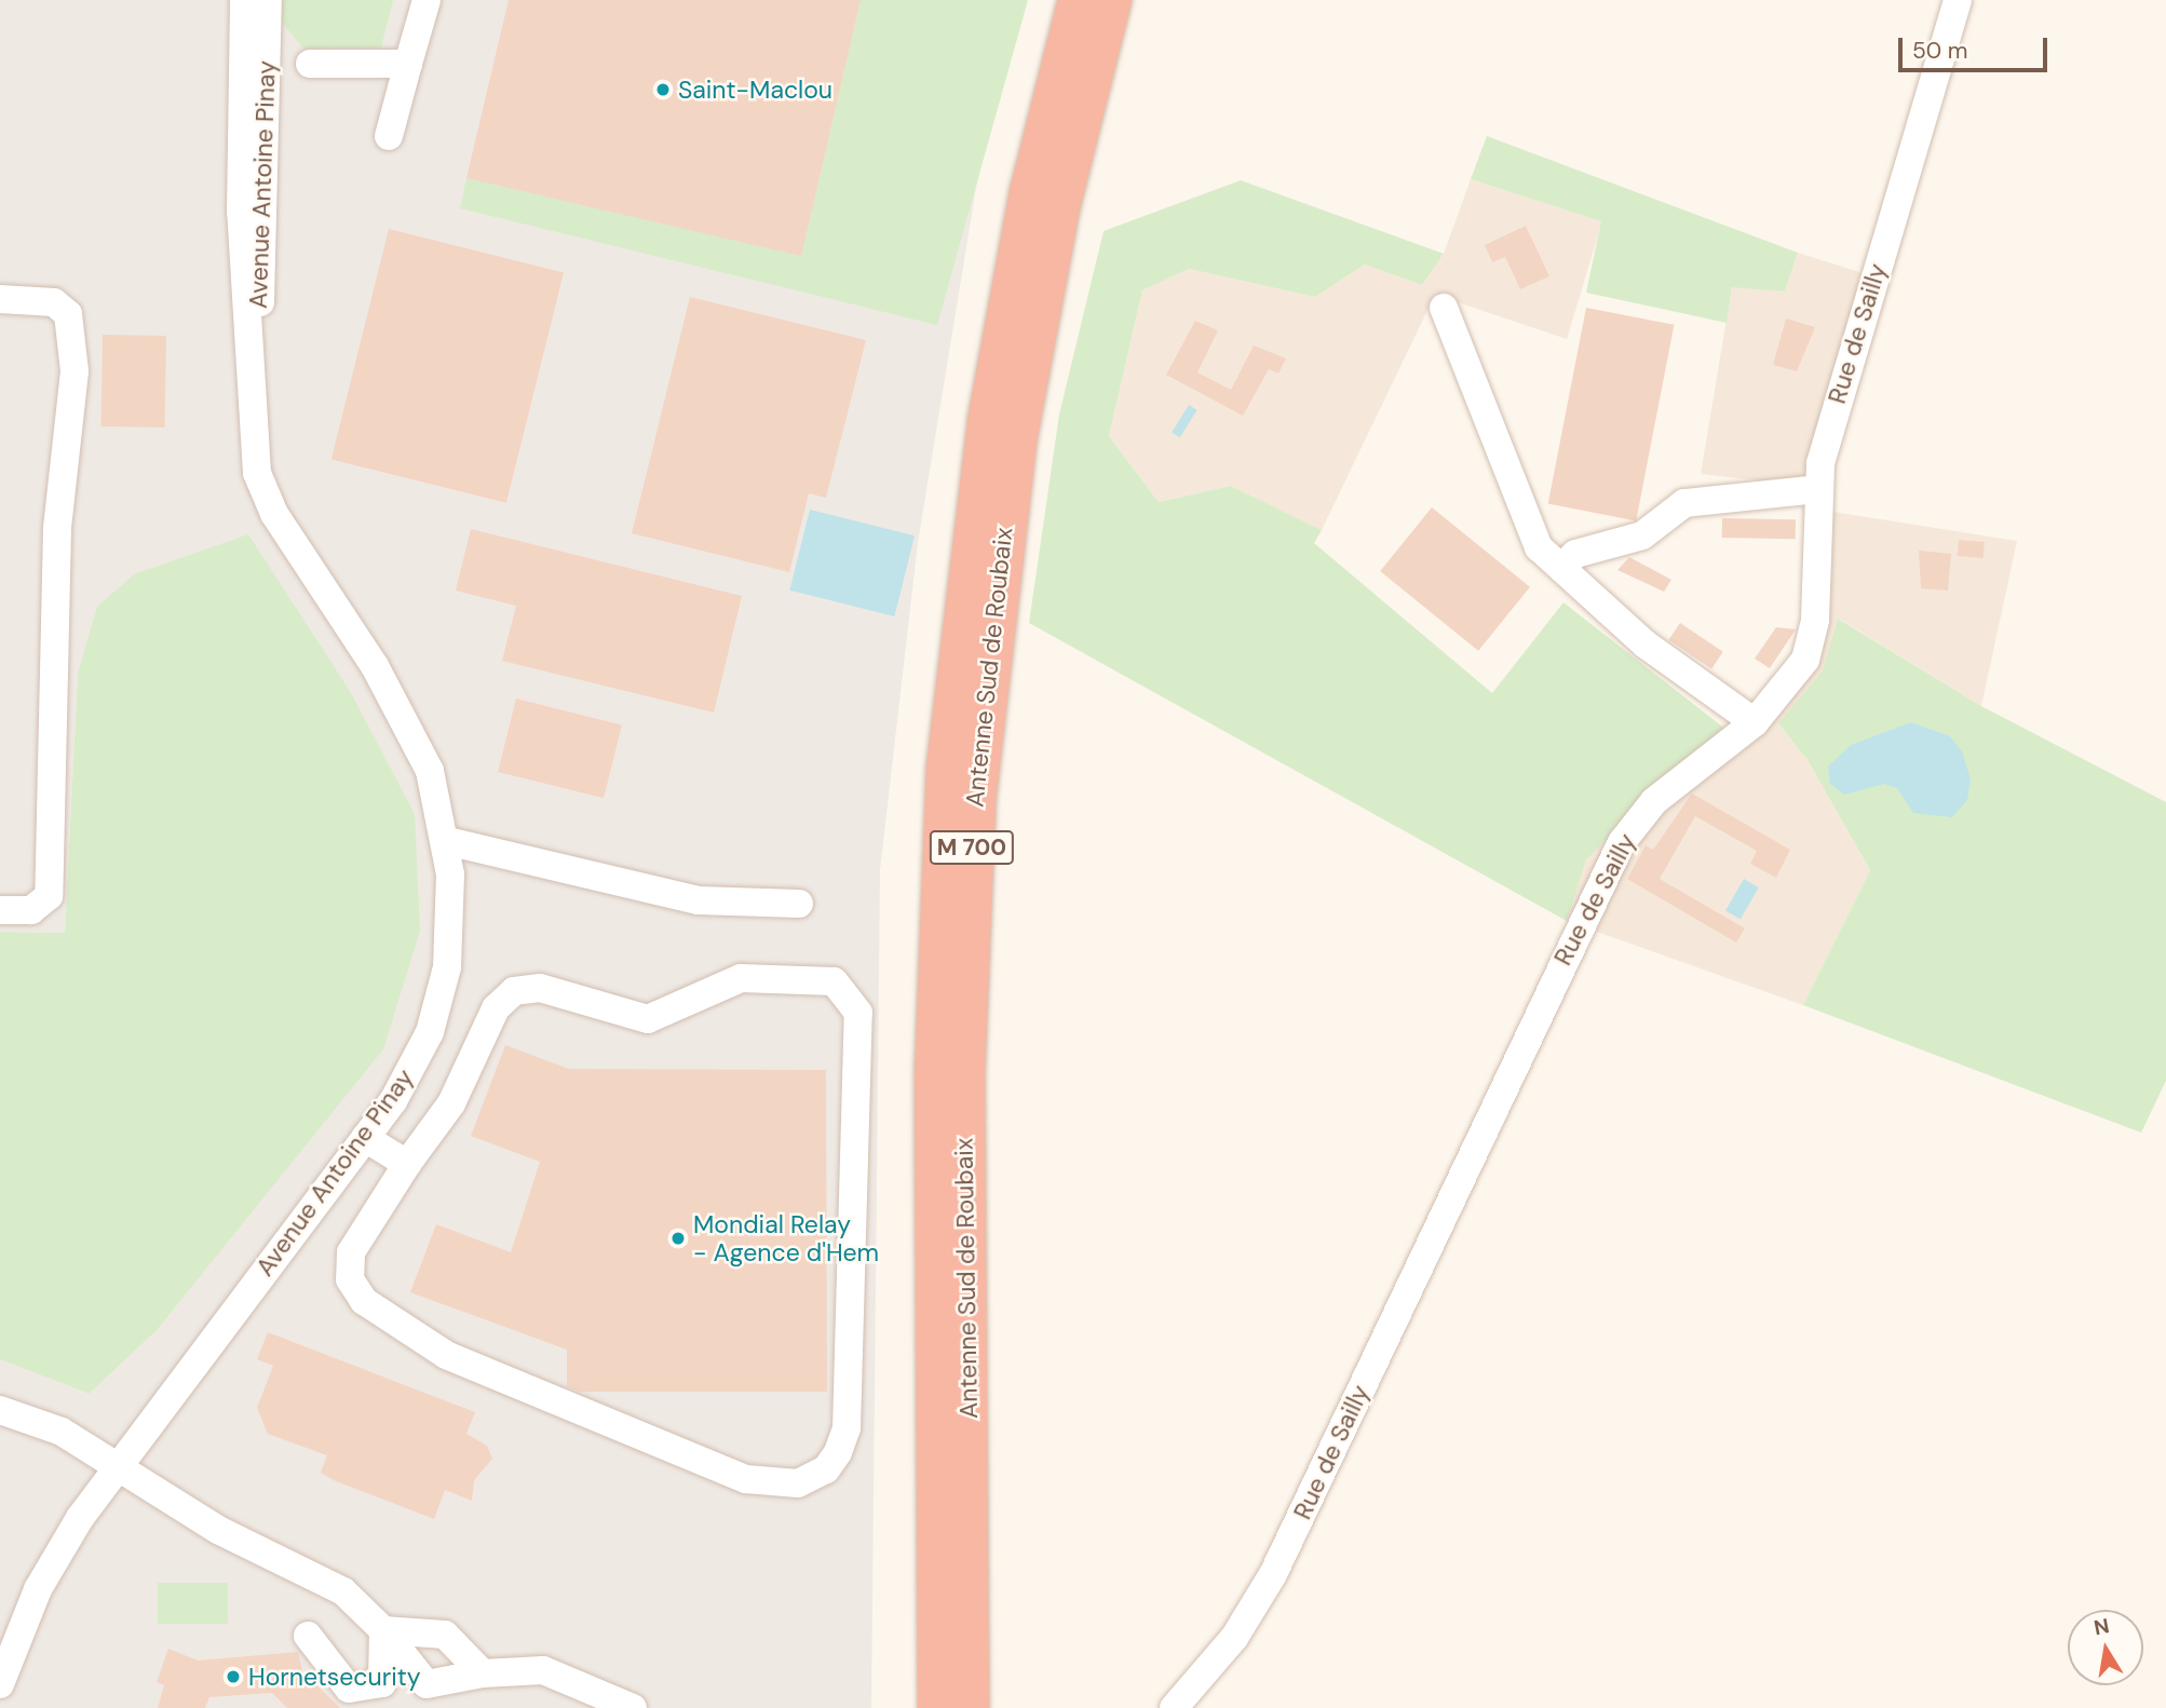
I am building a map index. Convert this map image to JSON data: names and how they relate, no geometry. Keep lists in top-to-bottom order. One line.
{"streets":{"highway":["Antenne Sud de Roubaix","M 700"],"street":["Avenue Antoine Pinay","Rue de Sailly"]},"places":["Saint-Maclou","Mondial Relay - Agence d'Hem","Hornetsecurity"],"scale_bar":"50 m","north":"top"}
